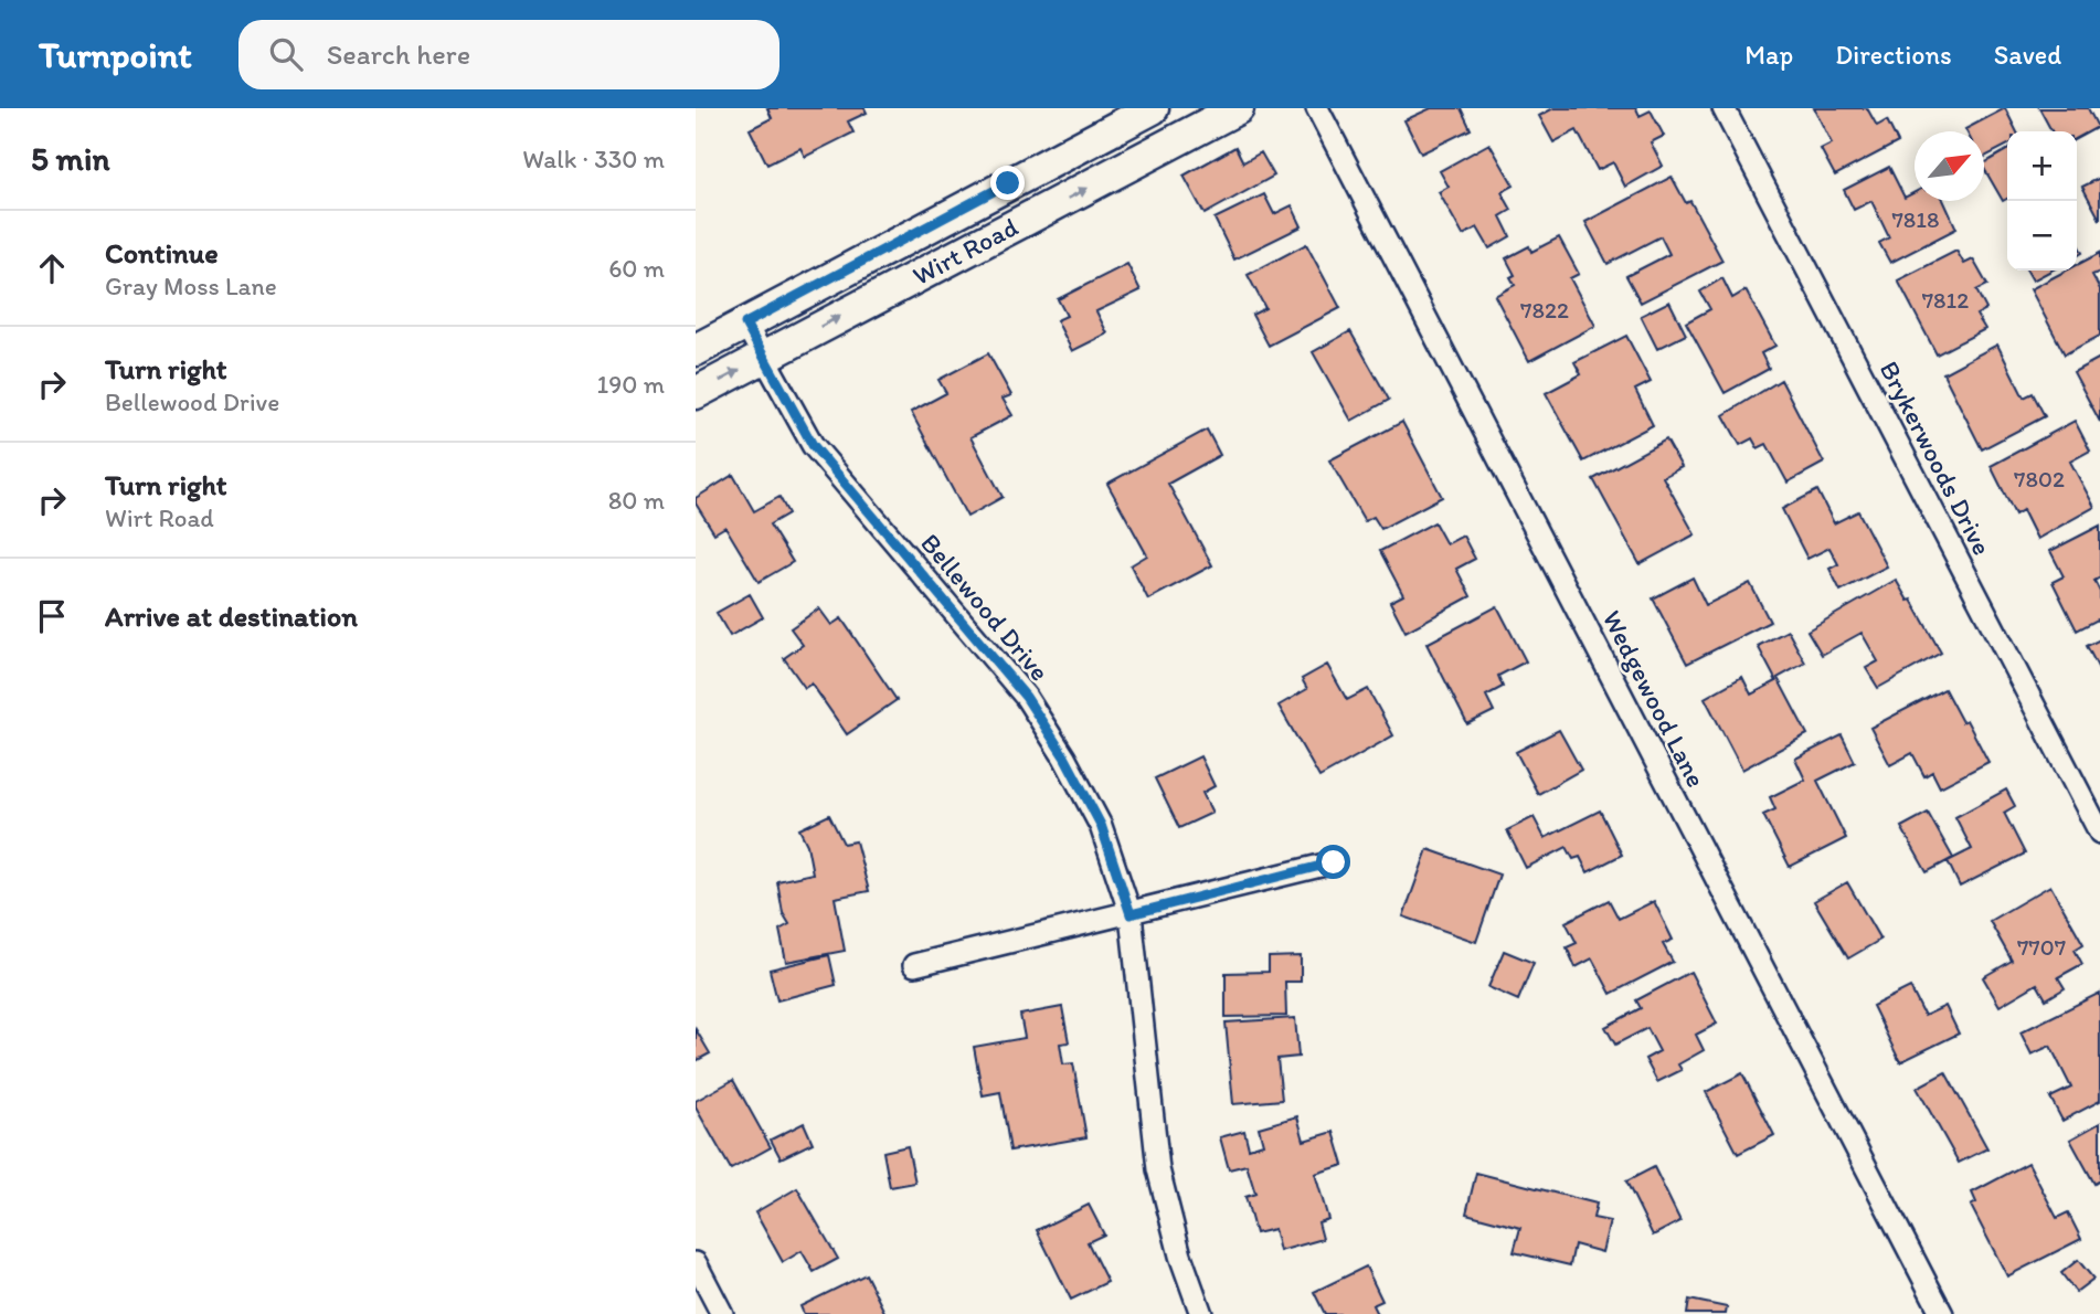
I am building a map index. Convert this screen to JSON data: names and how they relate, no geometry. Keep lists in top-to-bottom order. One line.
{"streets":{"main road":["Wirt Road"],"street":["Brykerwoods Drive","Bellewood Drive","Wedgewood Lane"]},"crossings":[["Wirt Road","Bellewood Drive"]],"house_numbers":["7818","7812","7822","7802","7707"],"north":"top right","page":{"header":"Turnpoint","search":"Search here","nav":["Map","Directions","Saved"],"heading":["5 min","Walk · 330 m"],"map_buttons":["+","−"],"list":[["Continue","Gray Moss Lane","60 m"],["Turn right","Bellewood Drive","190 m"],["Turn right","Wirt Road","80 m"],"Arrive at destination"]}}
